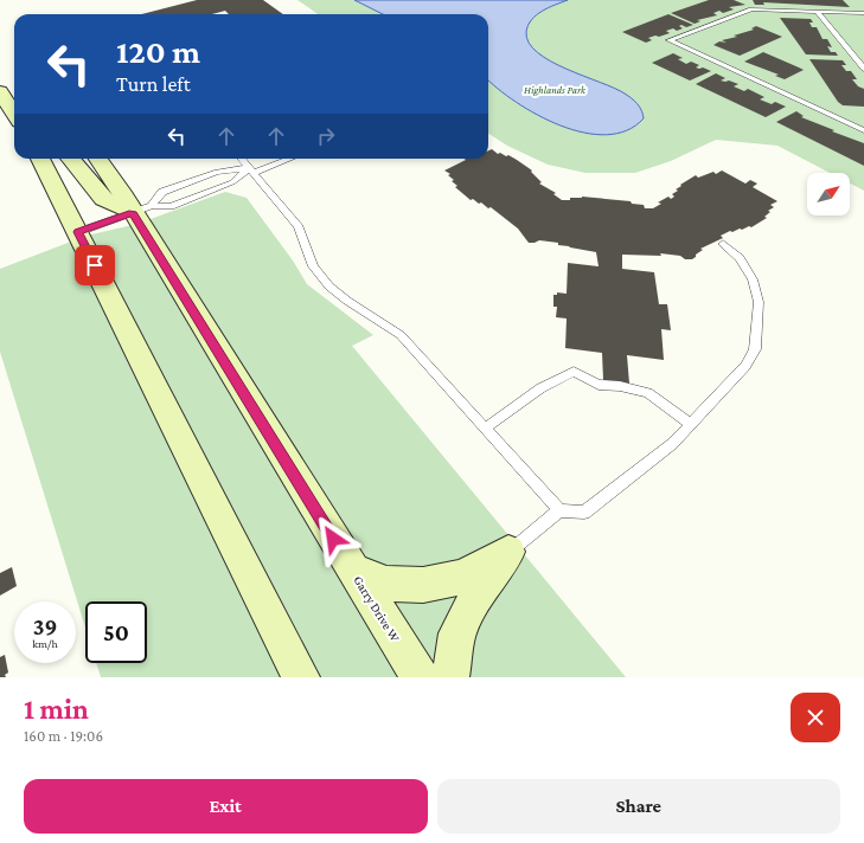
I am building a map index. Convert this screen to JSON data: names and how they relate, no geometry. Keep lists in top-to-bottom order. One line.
{"streets":{"main road":["Garry Drive W"]},"parks":["Highlands Park"],"north":"top right","page":{"turn":["120 m","Turn left"],"speed":"39 km/h","limit":"50","heading":["1 min","160 m · 19:06"],"buttons":["Exit","Share"]}}
